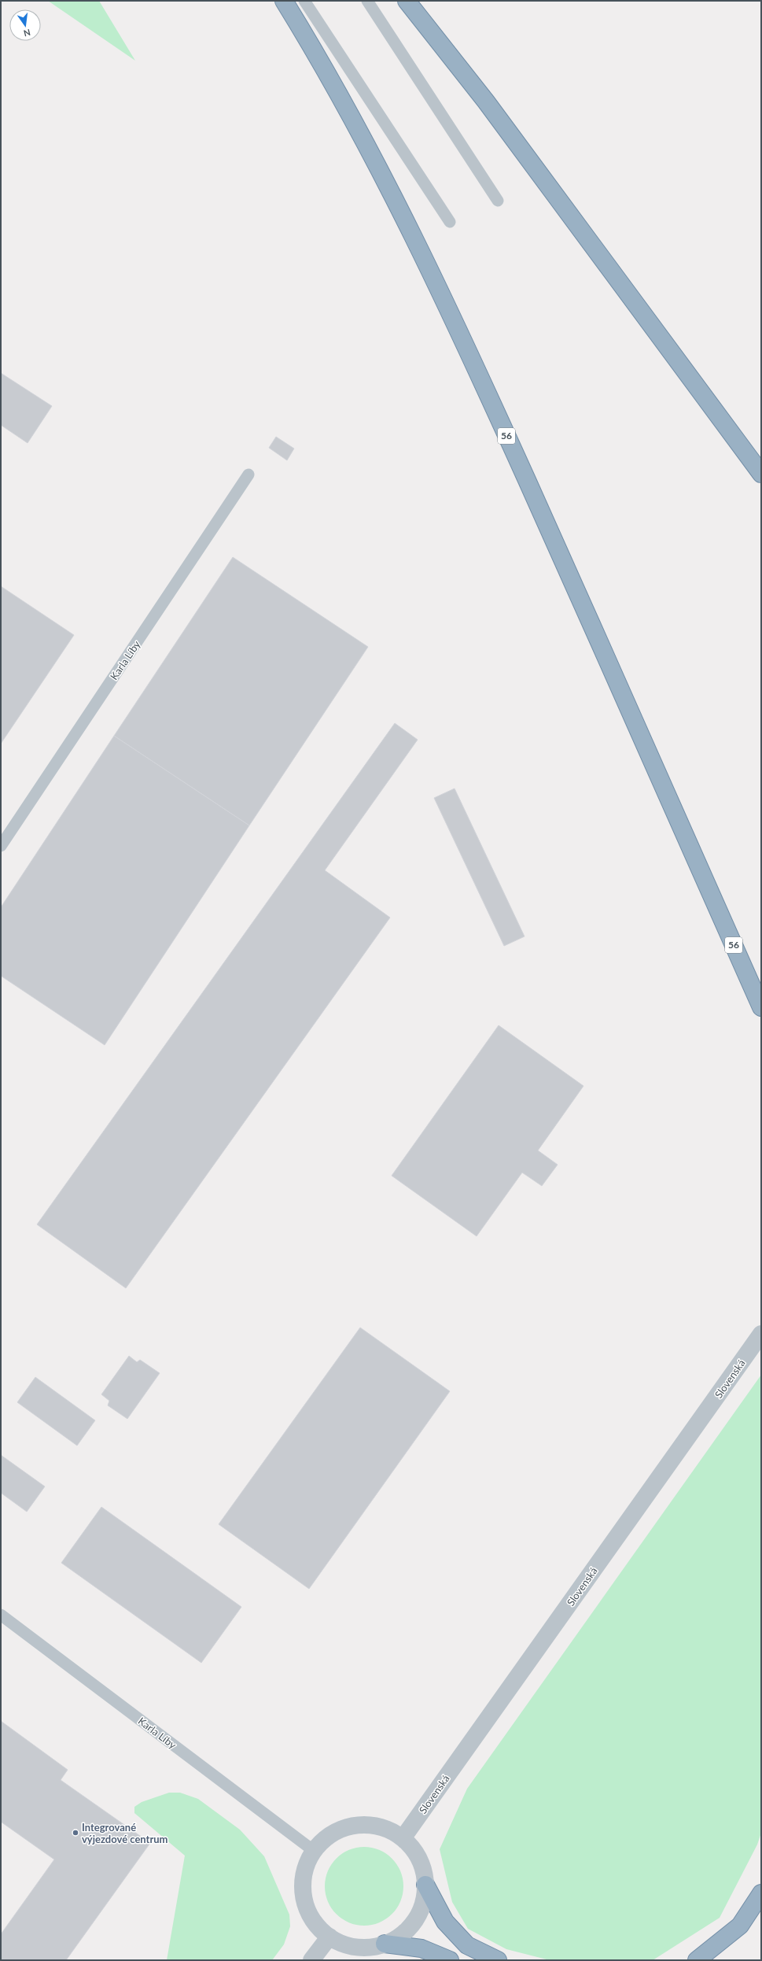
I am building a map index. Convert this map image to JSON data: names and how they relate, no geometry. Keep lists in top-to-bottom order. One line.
{"streets":{"highway":["56"],"street":["Slovenská"],"lane":["Karla Líby"]},"places":["Integrované výjezdové centrum"],"north":"bottom"}
